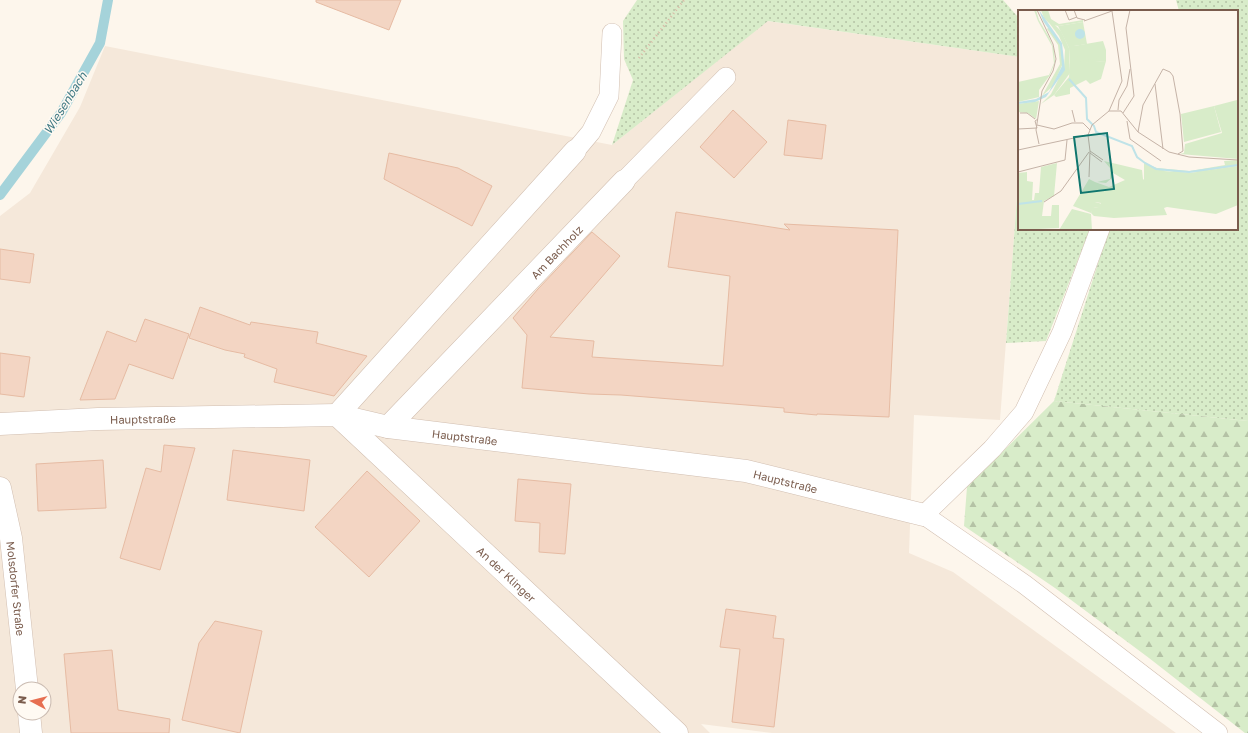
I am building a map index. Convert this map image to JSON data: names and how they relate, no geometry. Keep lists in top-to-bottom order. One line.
{"streets":{"street":["Am Bachholz","Hauptstraße","An der Klinger","Molsdorfer Straße"]},"crossings":[["Am Bachholz","Hauptstraße"],["Hauptstraße","An der Klinger"]],"water":["Wiesenbach"],"north":"left"}
